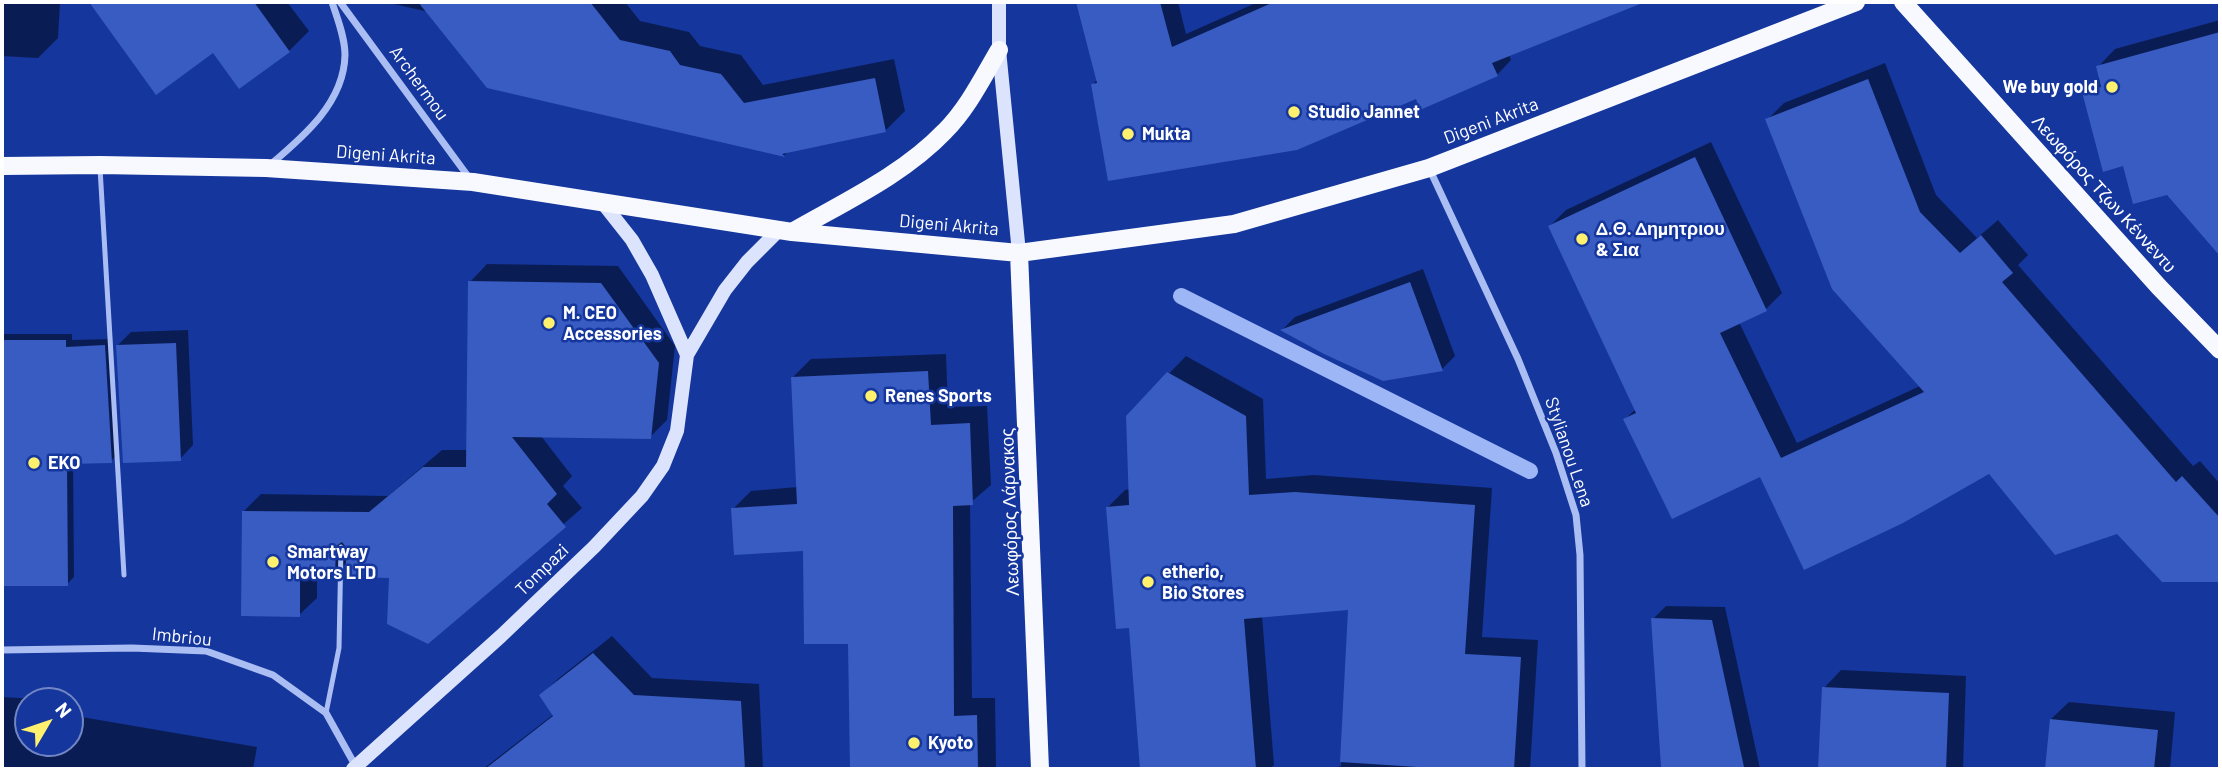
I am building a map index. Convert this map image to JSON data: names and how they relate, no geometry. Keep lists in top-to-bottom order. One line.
{"streets":{"main road":["Digeni Akrita","Λεωφόρος Τζων Κέννεντυ","Λεωφόρος Λάρνακος"],"street":["Archermou","Stylianou Lena","Tompazi","Imbriou"]},"crossings":[["Archermou","Digeni Akrita"],["Digeni Akrita","Stylianou Lena"],["Digeni Akrita","Λεωφόρος Λάρνακος"],["Digeni Akrita","Tompazi"],["Tompazi","Imbriou"]],"places":["We buy gold","Studio Jannet","Mukta","Δ.Θ. Δημητριου & Σια","M. CEO Accessories","Renes Sports","EKO","Smartway Motors LTD","etherio, Bio Stores","Kyoto"],"north":"top right"}
